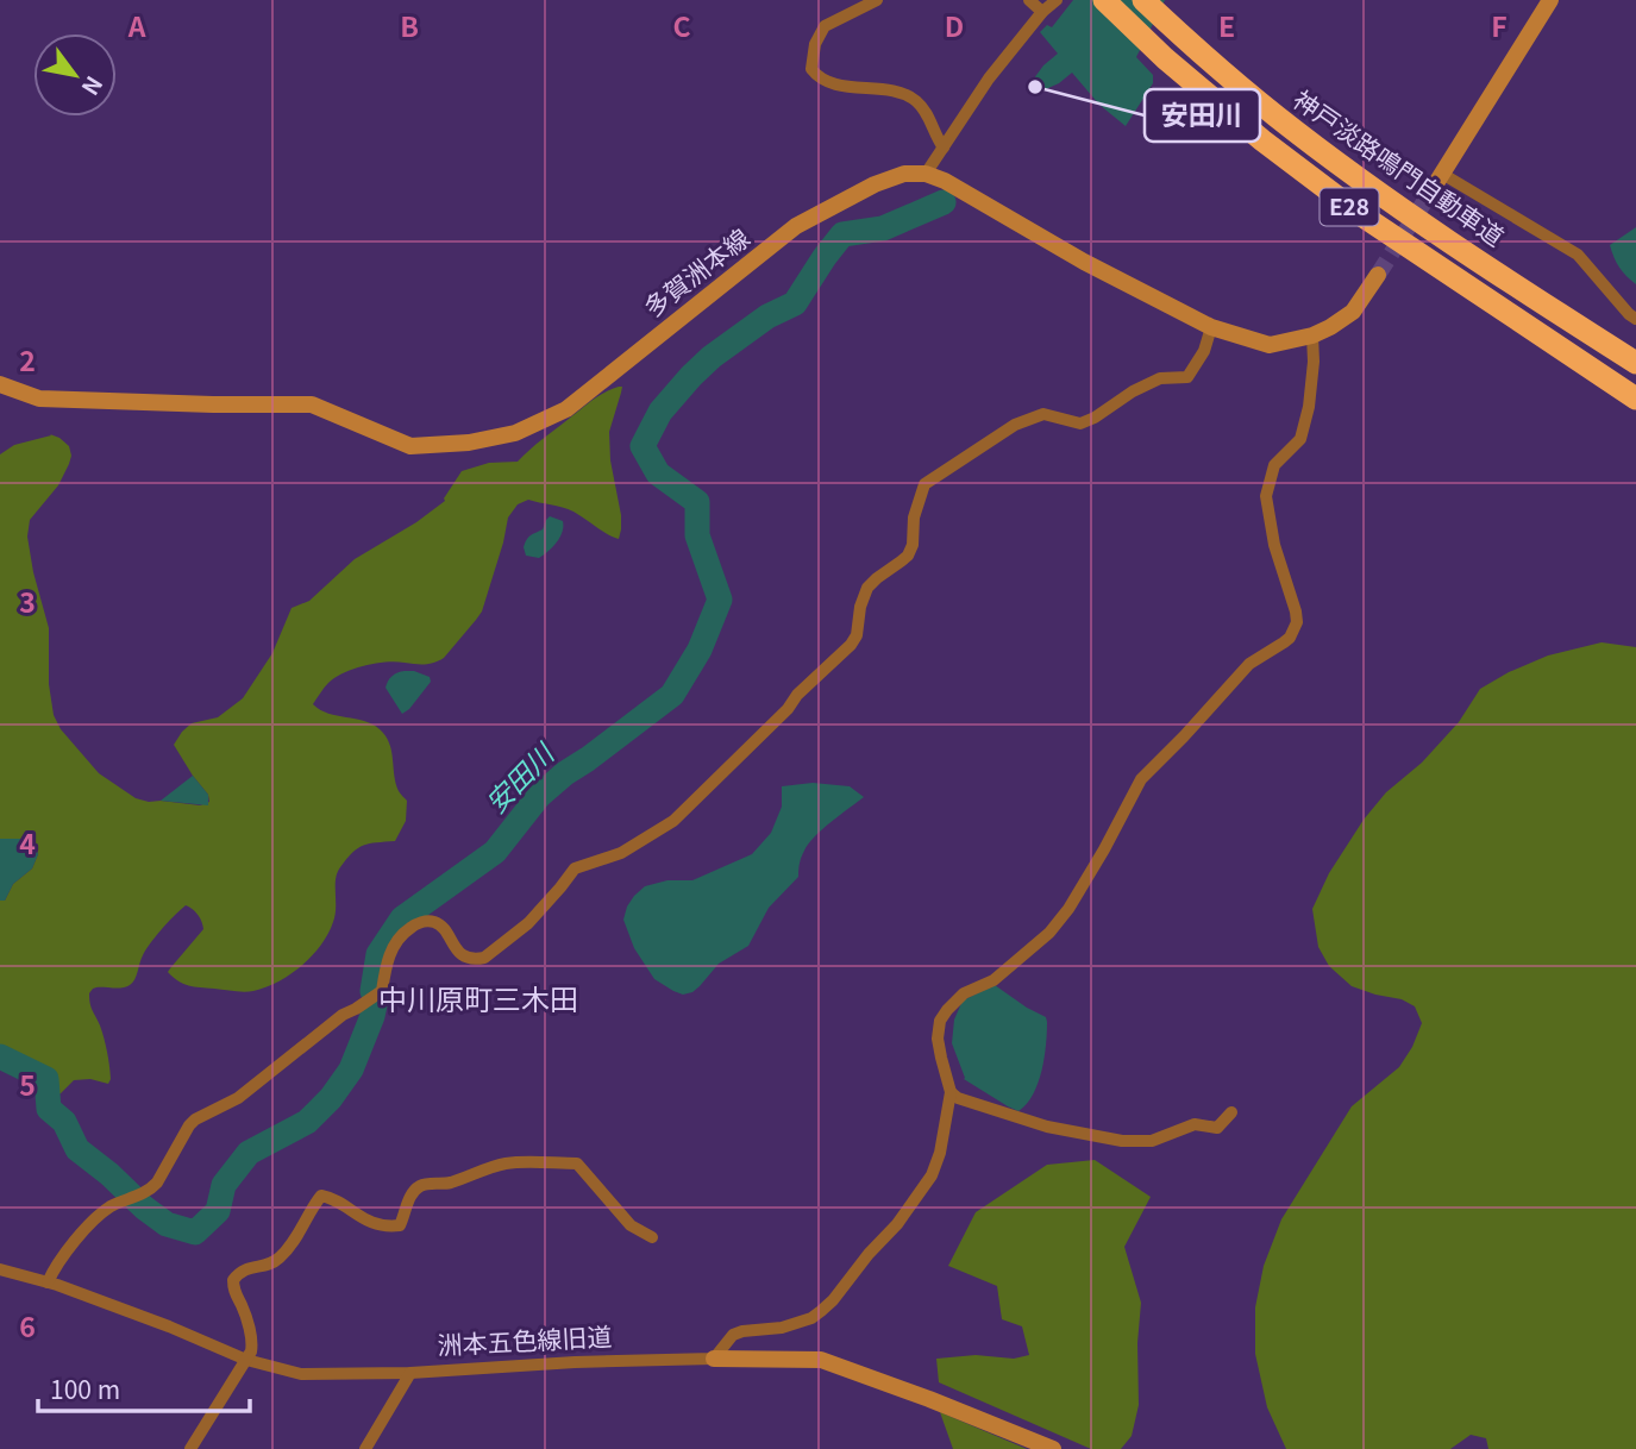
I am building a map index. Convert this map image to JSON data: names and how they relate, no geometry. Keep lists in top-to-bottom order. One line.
{"streets":{"highway":["神戸淡路鳴門自動車道","E28"],"main road":["多賀洲本線","洲本五色線旧道"]},"districts":["中川原町三木田"],"water":["安田川"],"places":["安田川"],"scale_bar":"100 m","north":"bottom right","grid":{"columns":["A","B","C","D","E","F"],"rows":["2","3","4","5","6"]}}
